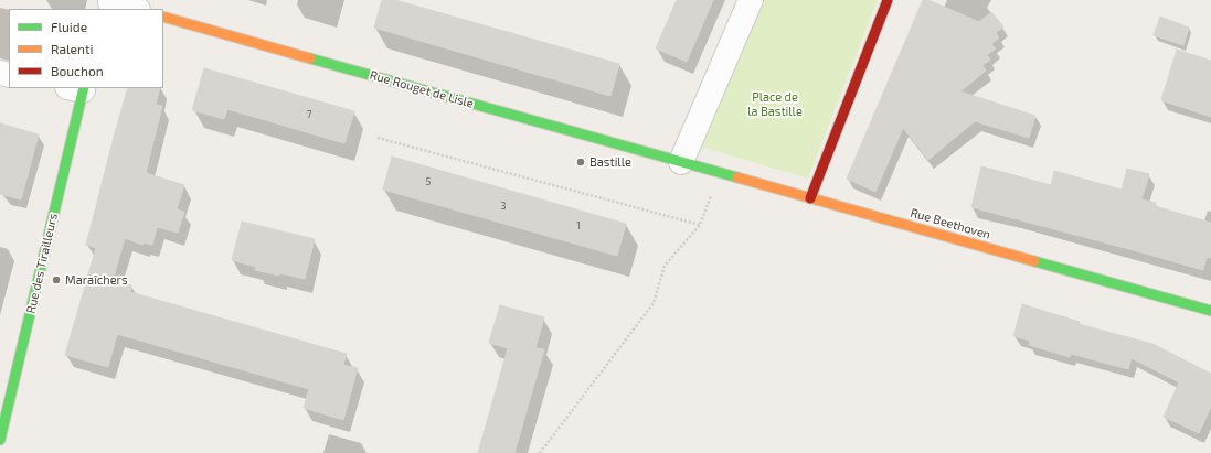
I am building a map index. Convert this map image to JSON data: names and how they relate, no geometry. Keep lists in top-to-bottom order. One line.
{"streets":{"street":["Rue Rouget de Lisle","Rue Beethoven","Rue des Tirailleurs"]},"crossings":[["Rue Rouget de Lisle","Rue Beethoven"]],"parks":["Place de la Bastille"],"places":["Bastille","Maraîchers"],"house_numbers":["7","5","3","1"],"legend":["Fluide","Ralenti","Bouchon"]}
